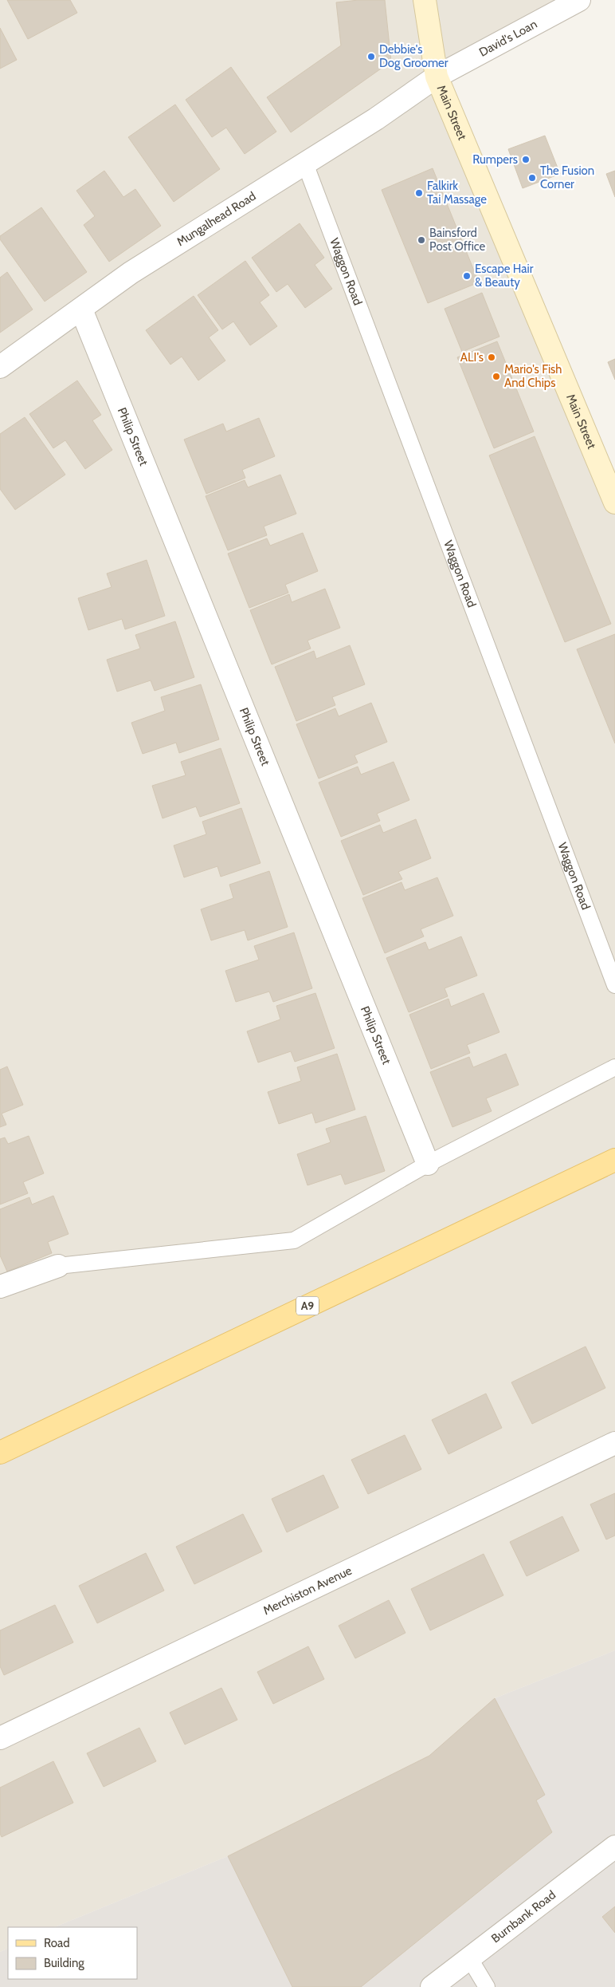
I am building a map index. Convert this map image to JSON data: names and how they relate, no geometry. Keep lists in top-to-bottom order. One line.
{"streets":{"main road":["Main Street","A9"],"street":["David's Loan","Mungalhead Road","Philip Street","Merchiston Avenue","Burnbank Road"],"lane":["Waggon Road"]},"crossings":[["David's Loan","Main Street"],["David's Loan","Mungalhead Road"],["Main Street","Mungalhead Road"],["Mungalhead Road","Waggon Road"],["Mungalhead Road","Philip Street"]],"places":["Debbie's Dog Groomer","Rumpers","The Fusion Corner","Falkirk Tai Massage","Bainsford Post Office","Escape Hair & Beauty","ALI's","Mario's Fish And Chips"],"legend":["Road","Building"]}
